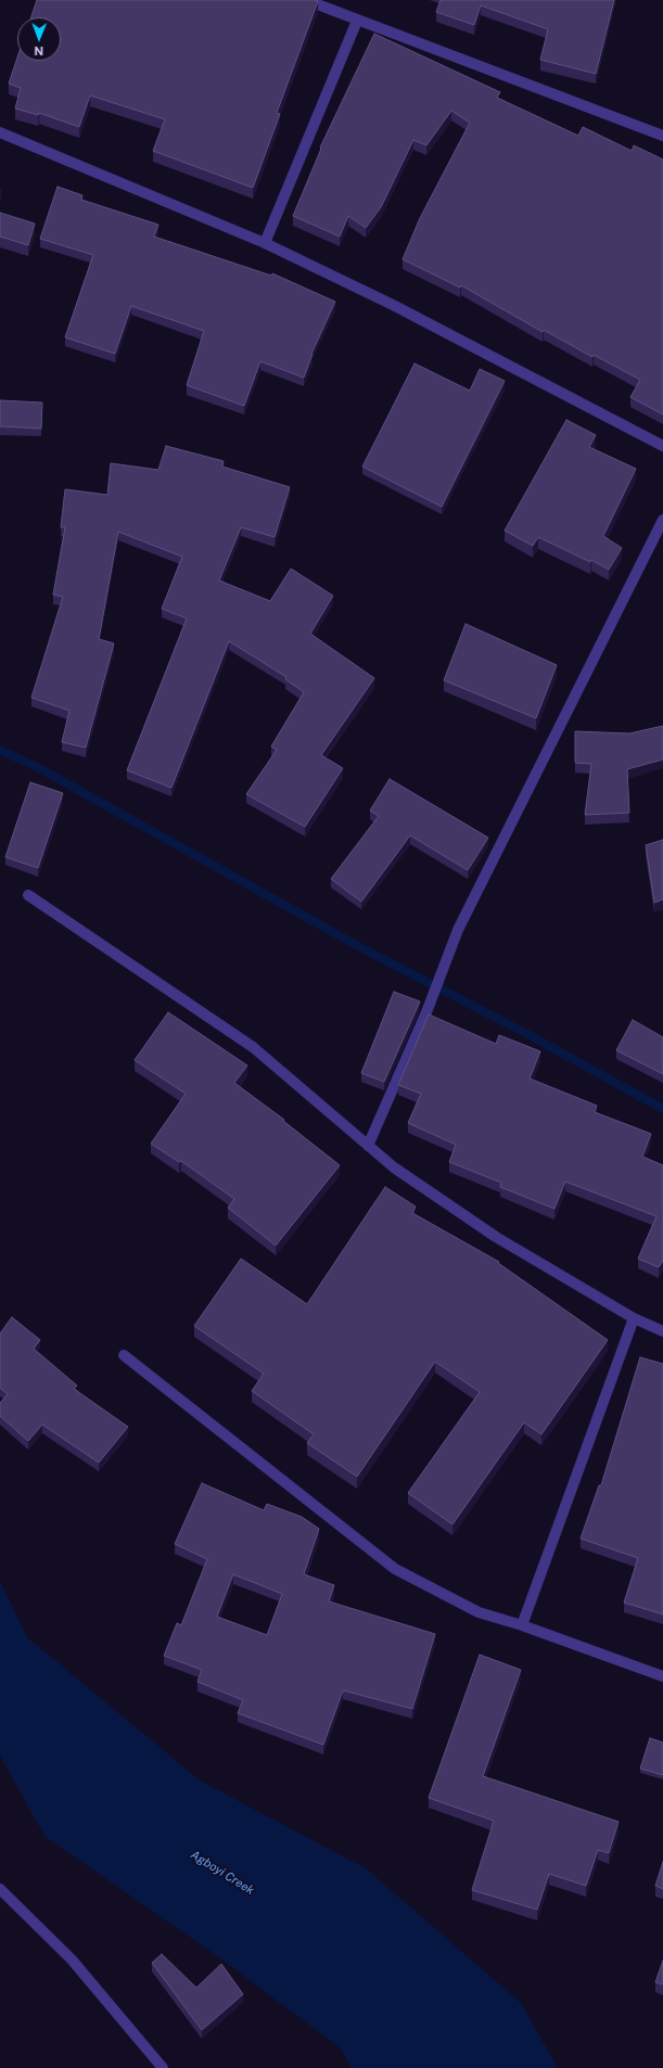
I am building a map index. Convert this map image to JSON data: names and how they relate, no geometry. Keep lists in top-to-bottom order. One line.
{"water":["Agboyi Creek"],"north":"bottom"}
